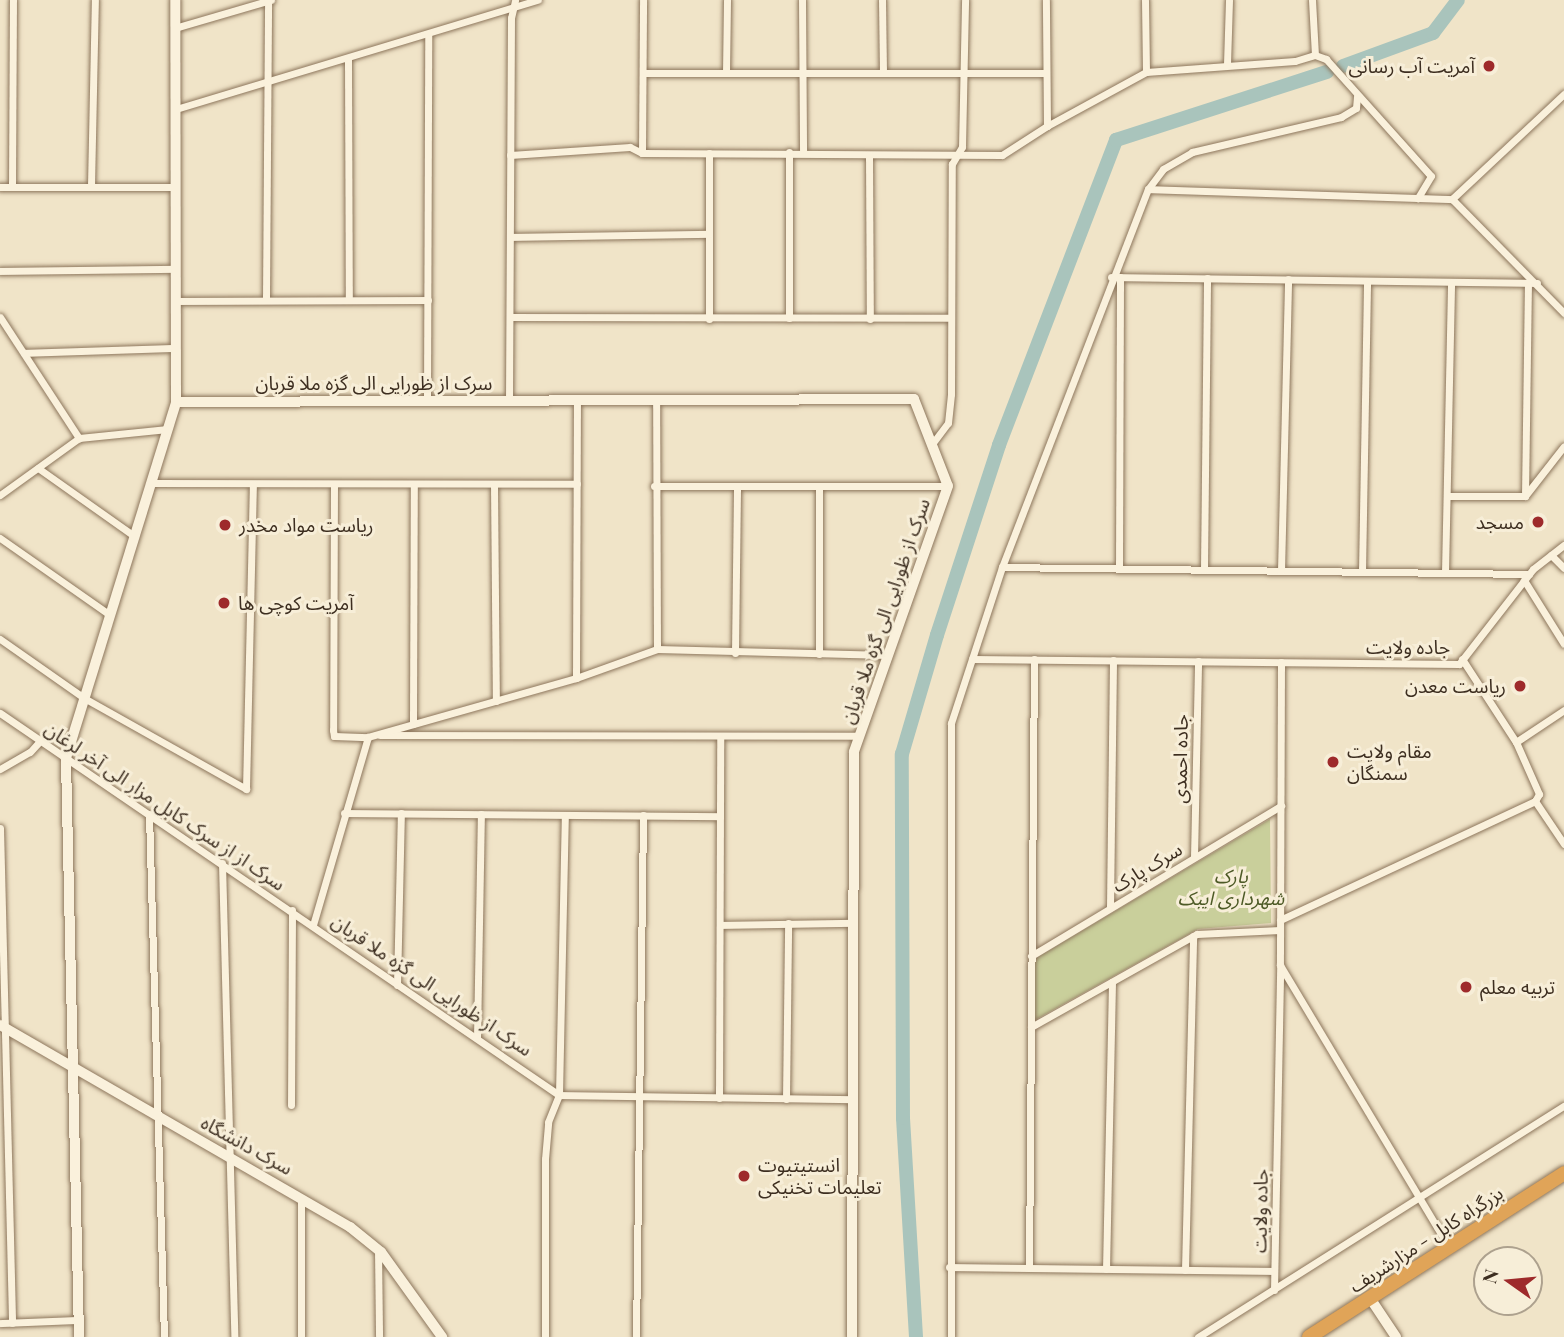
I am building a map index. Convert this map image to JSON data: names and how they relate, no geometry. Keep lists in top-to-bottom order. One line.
{"streets":{"highway":["بزرگراه کابل - مزارشریف"],"street":["سرک از ظورایی الی گزه ملا قربان","جاده ولایت","جاده احمدی","سرک از از سرک کابل مزار الی آخر لرغان","سرک پارک","سرک دانشگاه"]},"crossings":[["سرک از ظورایی الی گزه ملا قربان","سرک از از سرک کابل مزار الی آخر لرغان"],["جاده ولایت","جاده احمدی"],["جاده ولایت","سرک پارک"],["جاده احمدی","سرک پارک"]],"parks":["پارک شهرداری ایبک"],"places":["آمریت آب رسانی","مسجد","ریاست مواد مخدر","آمریت کوچی ها","ریاست معدن","مقام ولایت سمنگان","تربیه معلم","انستیتیوت تعلیمات تخنیکی"],"north":"left"}
